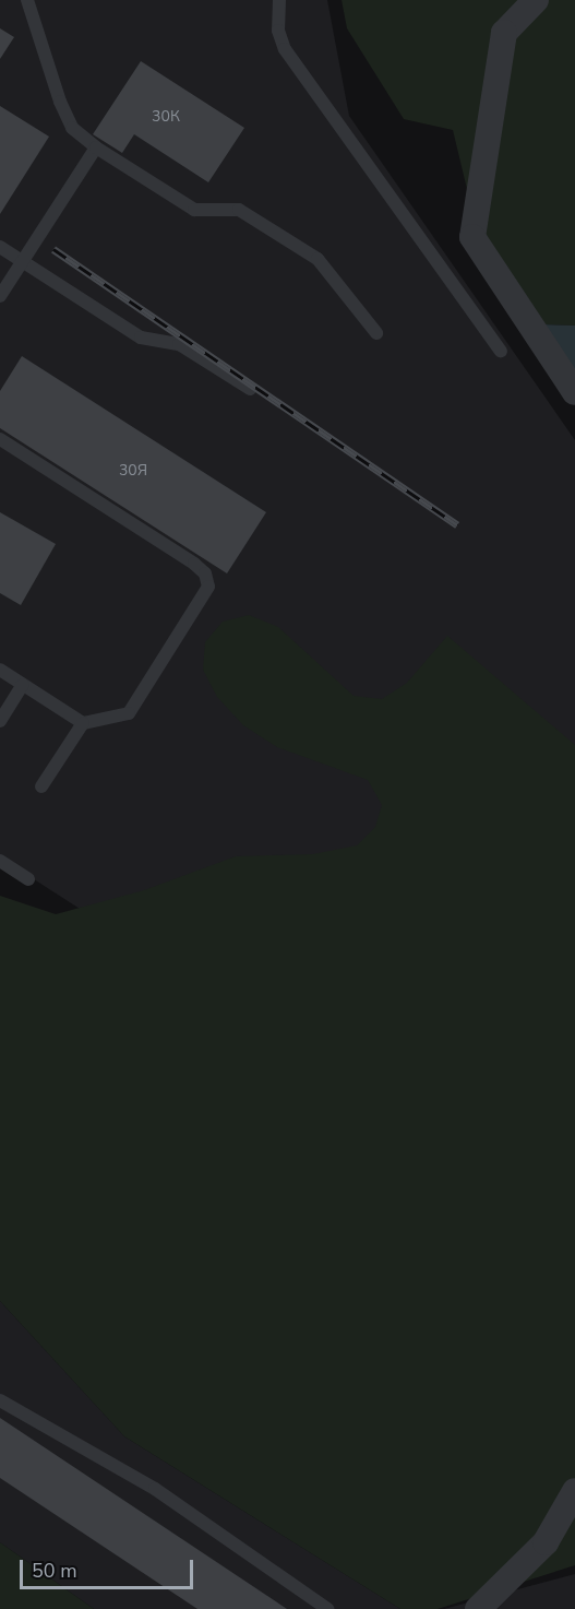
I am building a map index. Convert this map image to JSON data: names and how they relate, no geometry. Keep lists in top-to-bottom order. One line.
{"house_numbers":["30К","30Я"],"scale_bar":"50 m"}
